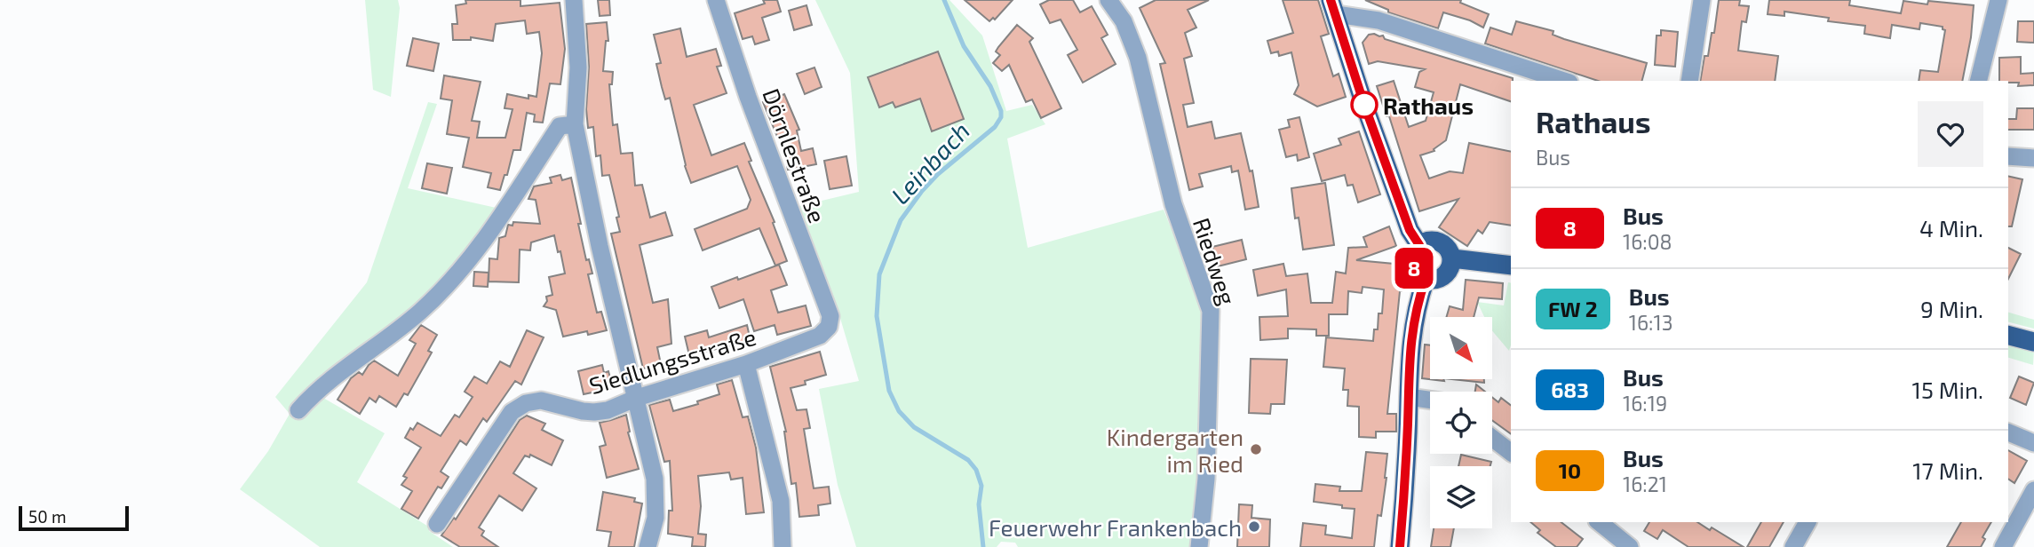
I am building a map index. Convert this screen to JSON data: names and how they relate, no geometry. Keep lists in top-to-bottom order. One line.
{"streets":{"street":["Dörnlestraße","Riedweg","Siedlungsstraße"]},"crossings":[["Dörnlestraße","Siedlungsstraße"]],"water":["Leinbach"],"places":["Rathaus","Kindergarten im Ried","Feuerwehr Frankenbach"],"lines":["bus line 8"],"scale_bar":"50 m","north":"bottom right","page":{"on_map":"8","heading":["Rathaus","Bus"],"list":[{"mark":"8","name":"Bus","note":"16:08","value":"4 Min."},{"mark":"FW 2","name":"Bus","note":"16:13","value":"9 Min."},{"mark":"683","name":"Bus","note":"16:19","value":"15 Min."},{"mark":"10","name":"Bus","note":"16:21","value":"17 Min."}],"scale":"50 m"}}
